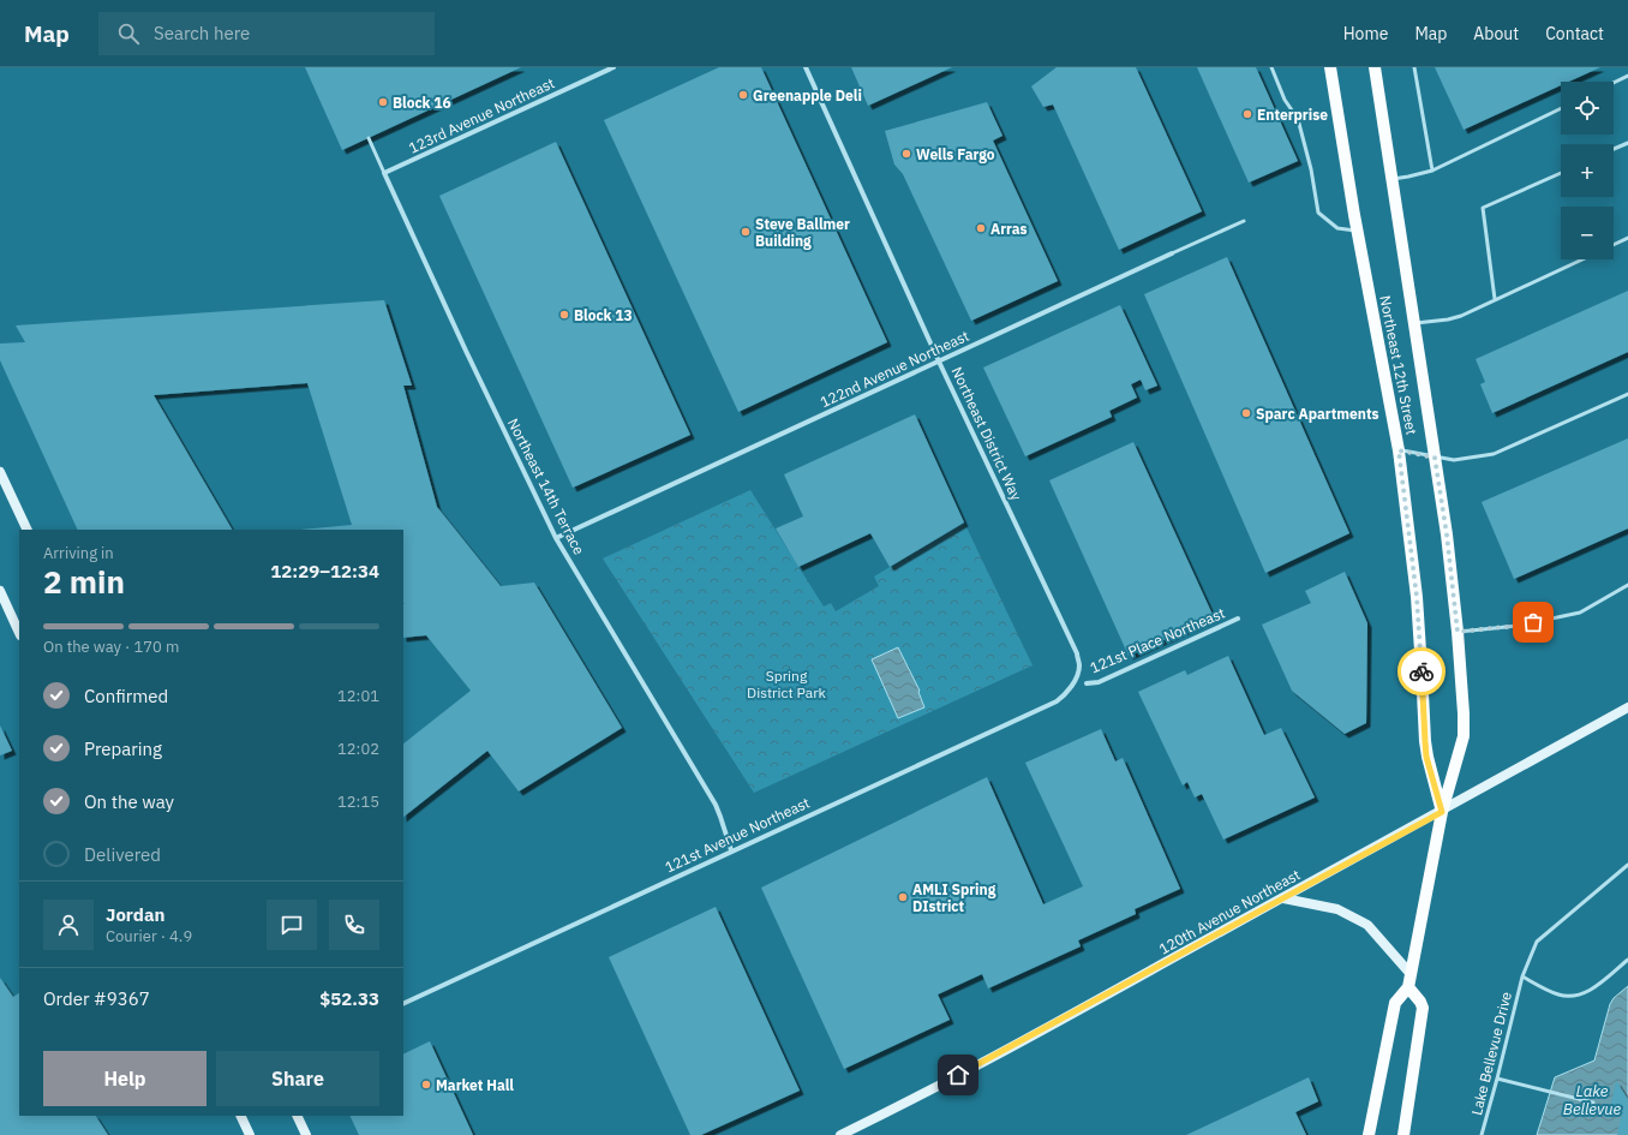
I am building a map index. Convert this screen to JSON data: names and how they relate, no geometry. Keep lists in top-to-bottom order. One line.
{"streets":{"main road":["Northeast 12th Street"],"street":["123rd Avenue Northeast","122nd Avenue Northeast","Northeast District Way","Northeast 14th Terrace","121st Place Northeast","121st Avenue Northeast","120th Avenue Northeast"],"lane":["Lake Bellevue Drive"]},"crossings":[["123rd Avenue Northeast","Northeast 14th Terrace"],["Northeast 12th Street","120th Avenue Northeast"],["122nd Avenue Northeast","Northeast District Way"],["122nd Avenue Northeast","Northeast 14th Terrace"],["Northeast District Way","121st Avenue Northeast"],["Northeast 14th Terrace","121st Avenue Northeast"]],"water":["Lake Bellevue"],"parks":["Spring District Park"],"places":["Greenapple Deli","Block 16","Enterprise","Wells Fargo","Arras","Steve Ballmer Building","Block 13","Sparc Apartments","AMLI Spring DIstrict","Market Hall"],"page":{"header":"Map","search":"Search here","nav":["Home","Map","About","Contact"],"map_buttons":["+","−"],"heading":["2 min","Arriving in","12:29–12:34"],"panel":["Jordan","Courier · 4.9","Order #9367","$52.33"],"bar":"On the way · 170 m","list":[["Confirmed","12:01"],["Preparing","12:02"],["On the way","12:15"],"Delivered"],"buttons":["Help","Share"]}}
